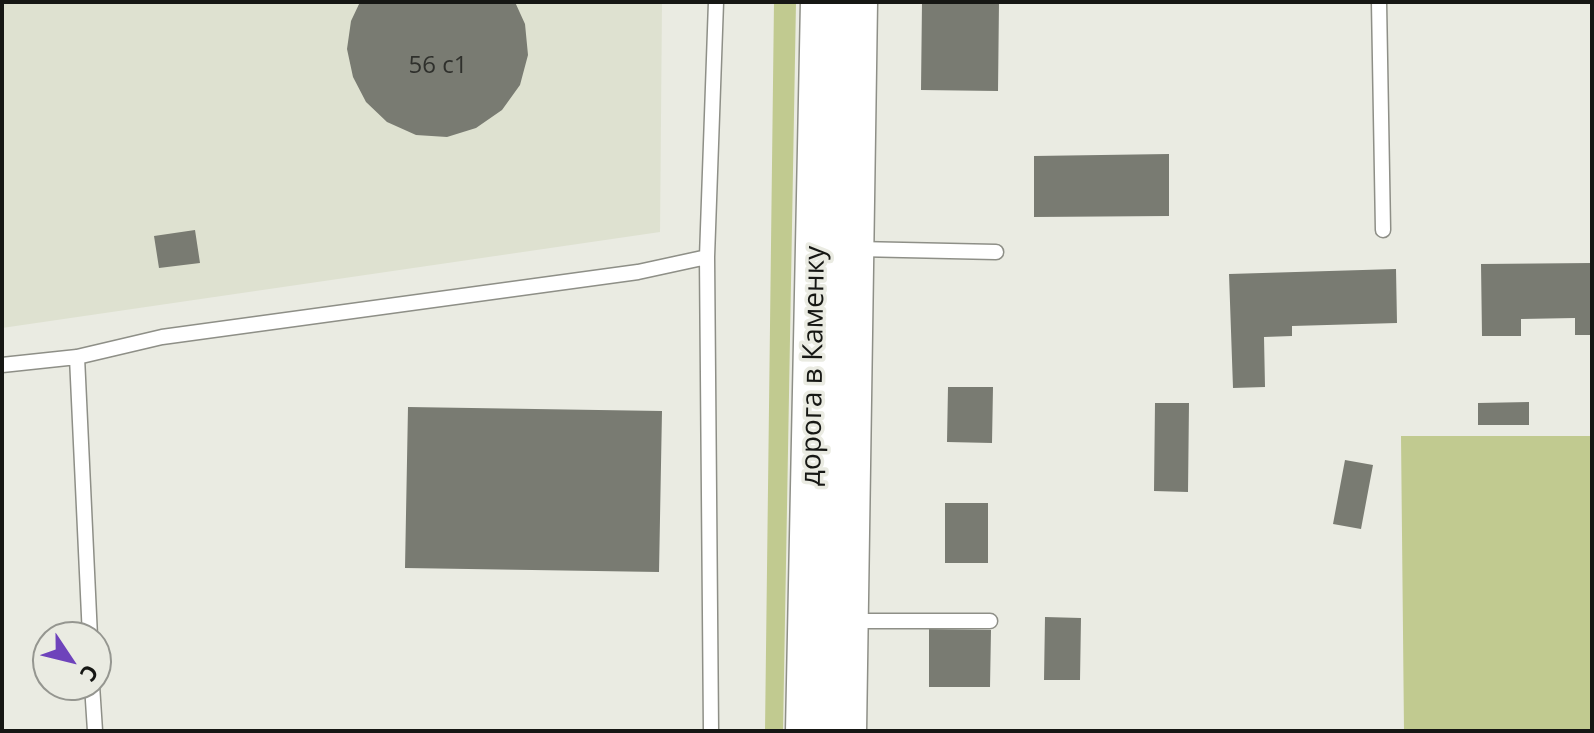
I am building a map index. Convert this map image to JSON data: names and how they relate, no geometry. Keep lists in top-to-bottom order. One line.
{"streets":{"main road":["дорога в Каменку"]},"house_numbers":["56 с1"],"north":"bottom right"}
